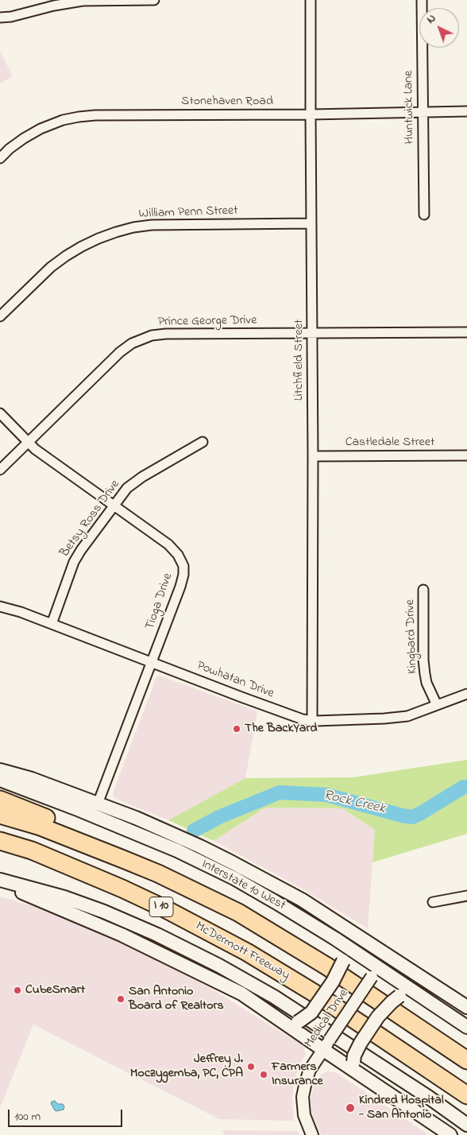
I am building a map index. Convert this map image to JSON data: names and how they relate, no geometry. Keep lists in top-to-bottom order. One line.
{"streets":{"highway":["I 10","McDermott Freeway"],"main road":["Interstate 10 West"],"street":["Stonehaven Road","Huntwick Lane","William Penn Street","Prince George Drive","Litchfield Street","Castledale Street","Betsy Ross Drive","Tioga Drive","Kingbard Drive","Powhatan Drive","Medical Drive"]},"crossings":[["Stonehaven Road","Huntwick Lane"],["Stonehaven Road","Litchfield Street"],["William Penn Street","Litchfield Street"],["Prince George Drive","Litchfield Street"],["Prince George Drive","Tioga Drive"],["Litchfield Street","Castledale Street"],["Litchfield Street","Powhatan Drive"],["Betsy Ross Drive","Tioga Drive"],["Betsy Ross Drive","Powhatan Drive"],["Tioga Drive","Powhatan Drive"],["Kingbard Drive","Powhatan Drive"],["Interstate 10 West","Medical Drive"]],"water":["Rock Creek"],"places":["The BackYard","CubeSmart","San Antonio Board of Realtors","Jeffrey J. Moczygemba, PC, CPA","Farmers Insurance","Kindred Hospital - San Antonio"],"scale_bar":"100 m","north":"top left"}
